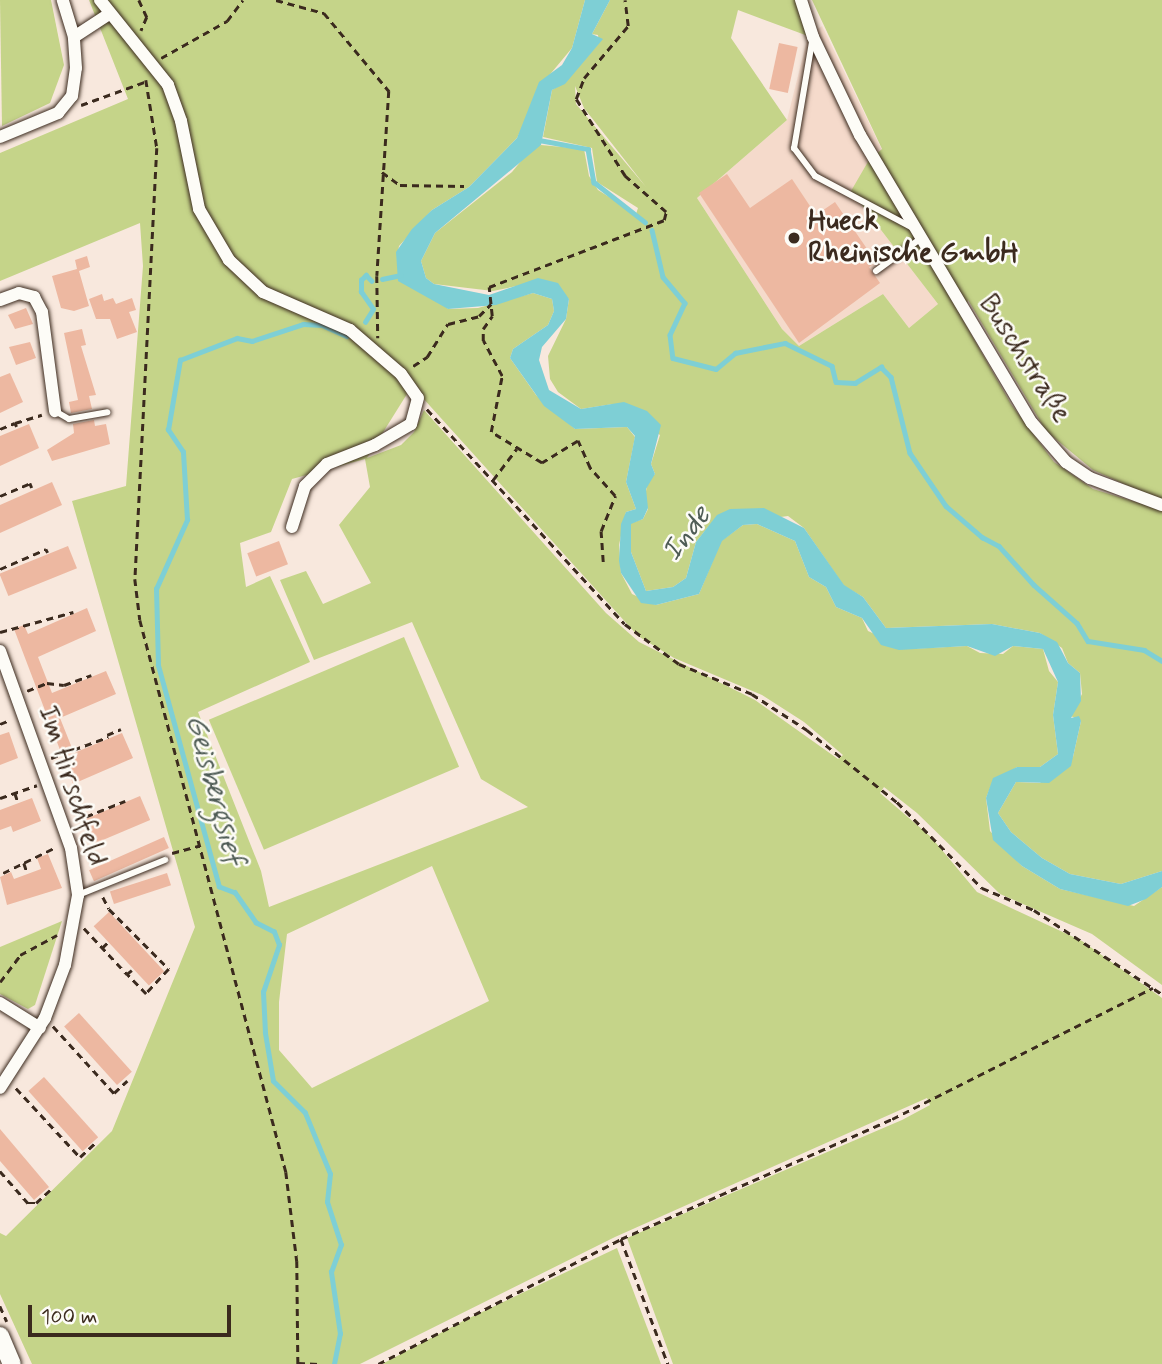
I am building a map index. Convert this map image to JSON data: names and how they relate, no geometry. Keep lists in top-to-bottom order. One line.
{"streets":{"street":["Buschstraße","Im Hirschfeld"]},"water":["Inde","Geisbergsief"],"places":["Hueck Rheinische GmbH"],"scale_bar":"100 m"}
